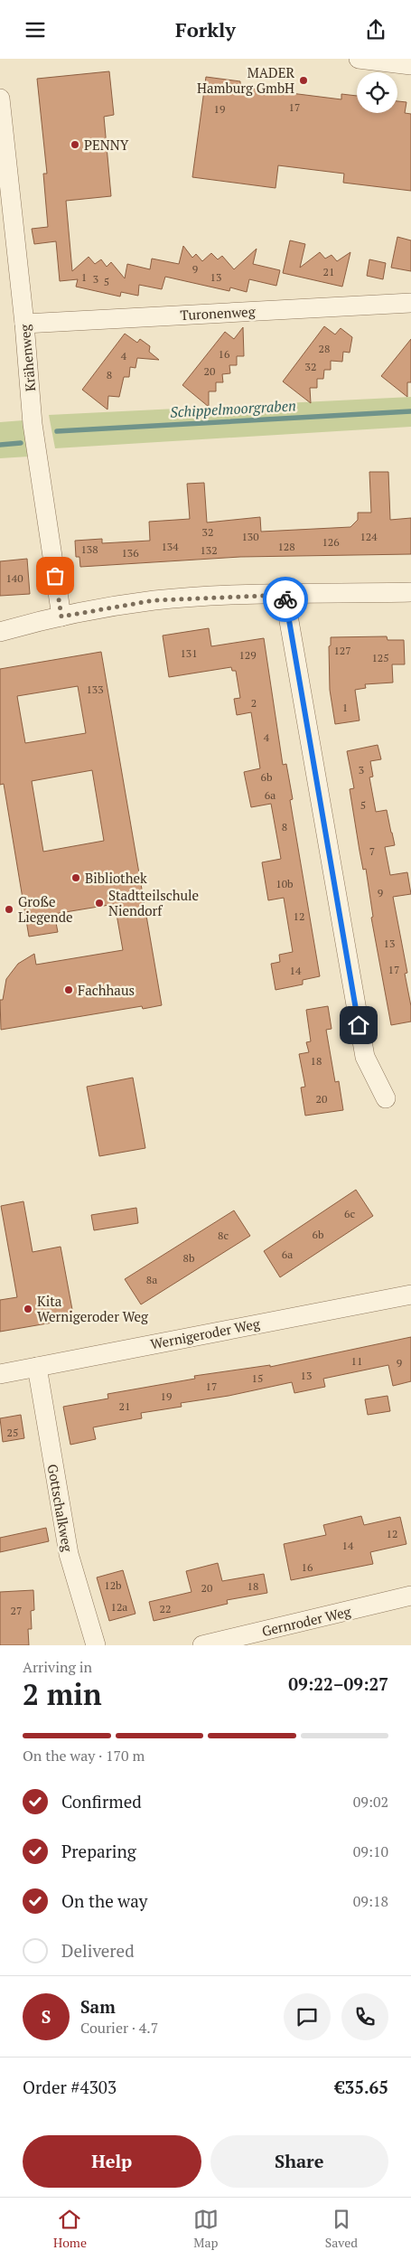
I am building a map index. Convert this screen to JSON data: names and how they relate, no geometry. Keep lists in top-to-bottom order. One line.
{"streets":{"street":["Turonenweg","Krähenweg","Wernigeroder Weg","Gottschalkweg","Gernroder Weg"]},"crossings":[["Turonenweg","Krähenweg"],["Wernigeroder Weg","Gottschalkweg"]],"water":["Schippelmoorgraben"],"places":["MADER Hamburg GmbH","PENNY","Bibliothek","Stadtteilschule Niendorf","Große Liegende","Fachhaus","Kita Wernigeroder Weg"],"house_numbers":["17","19","9","21","1","13","3","5","28","16","4","32","20","8","32","130","124","126","134","128","138","132","136","140","127","131","129","125","133","2","1","4","3","6b","6a","5","8","7","10b","9","12","13","17","14","18","20","6c","6b","8c","6a","8b","8a","11","9","13","15","17","19","21","25","12","14","16","12b","18","20","12a","22","27"],"page":{"header":"Forkly","heading":["2 min","Arriving in","09:22–09:27"],"panel":["Sam","Courier · 4.7","Order #4303","€35.65"],"bar":"On the way · 170 m","list":[["Confirmed","09:02"],["Preparing","09:10"],["On the way","09:18"],"Delivered"],"round":"S","buttons":["Help","Share"],"tabs":["Home","Map","Saved"]}}
